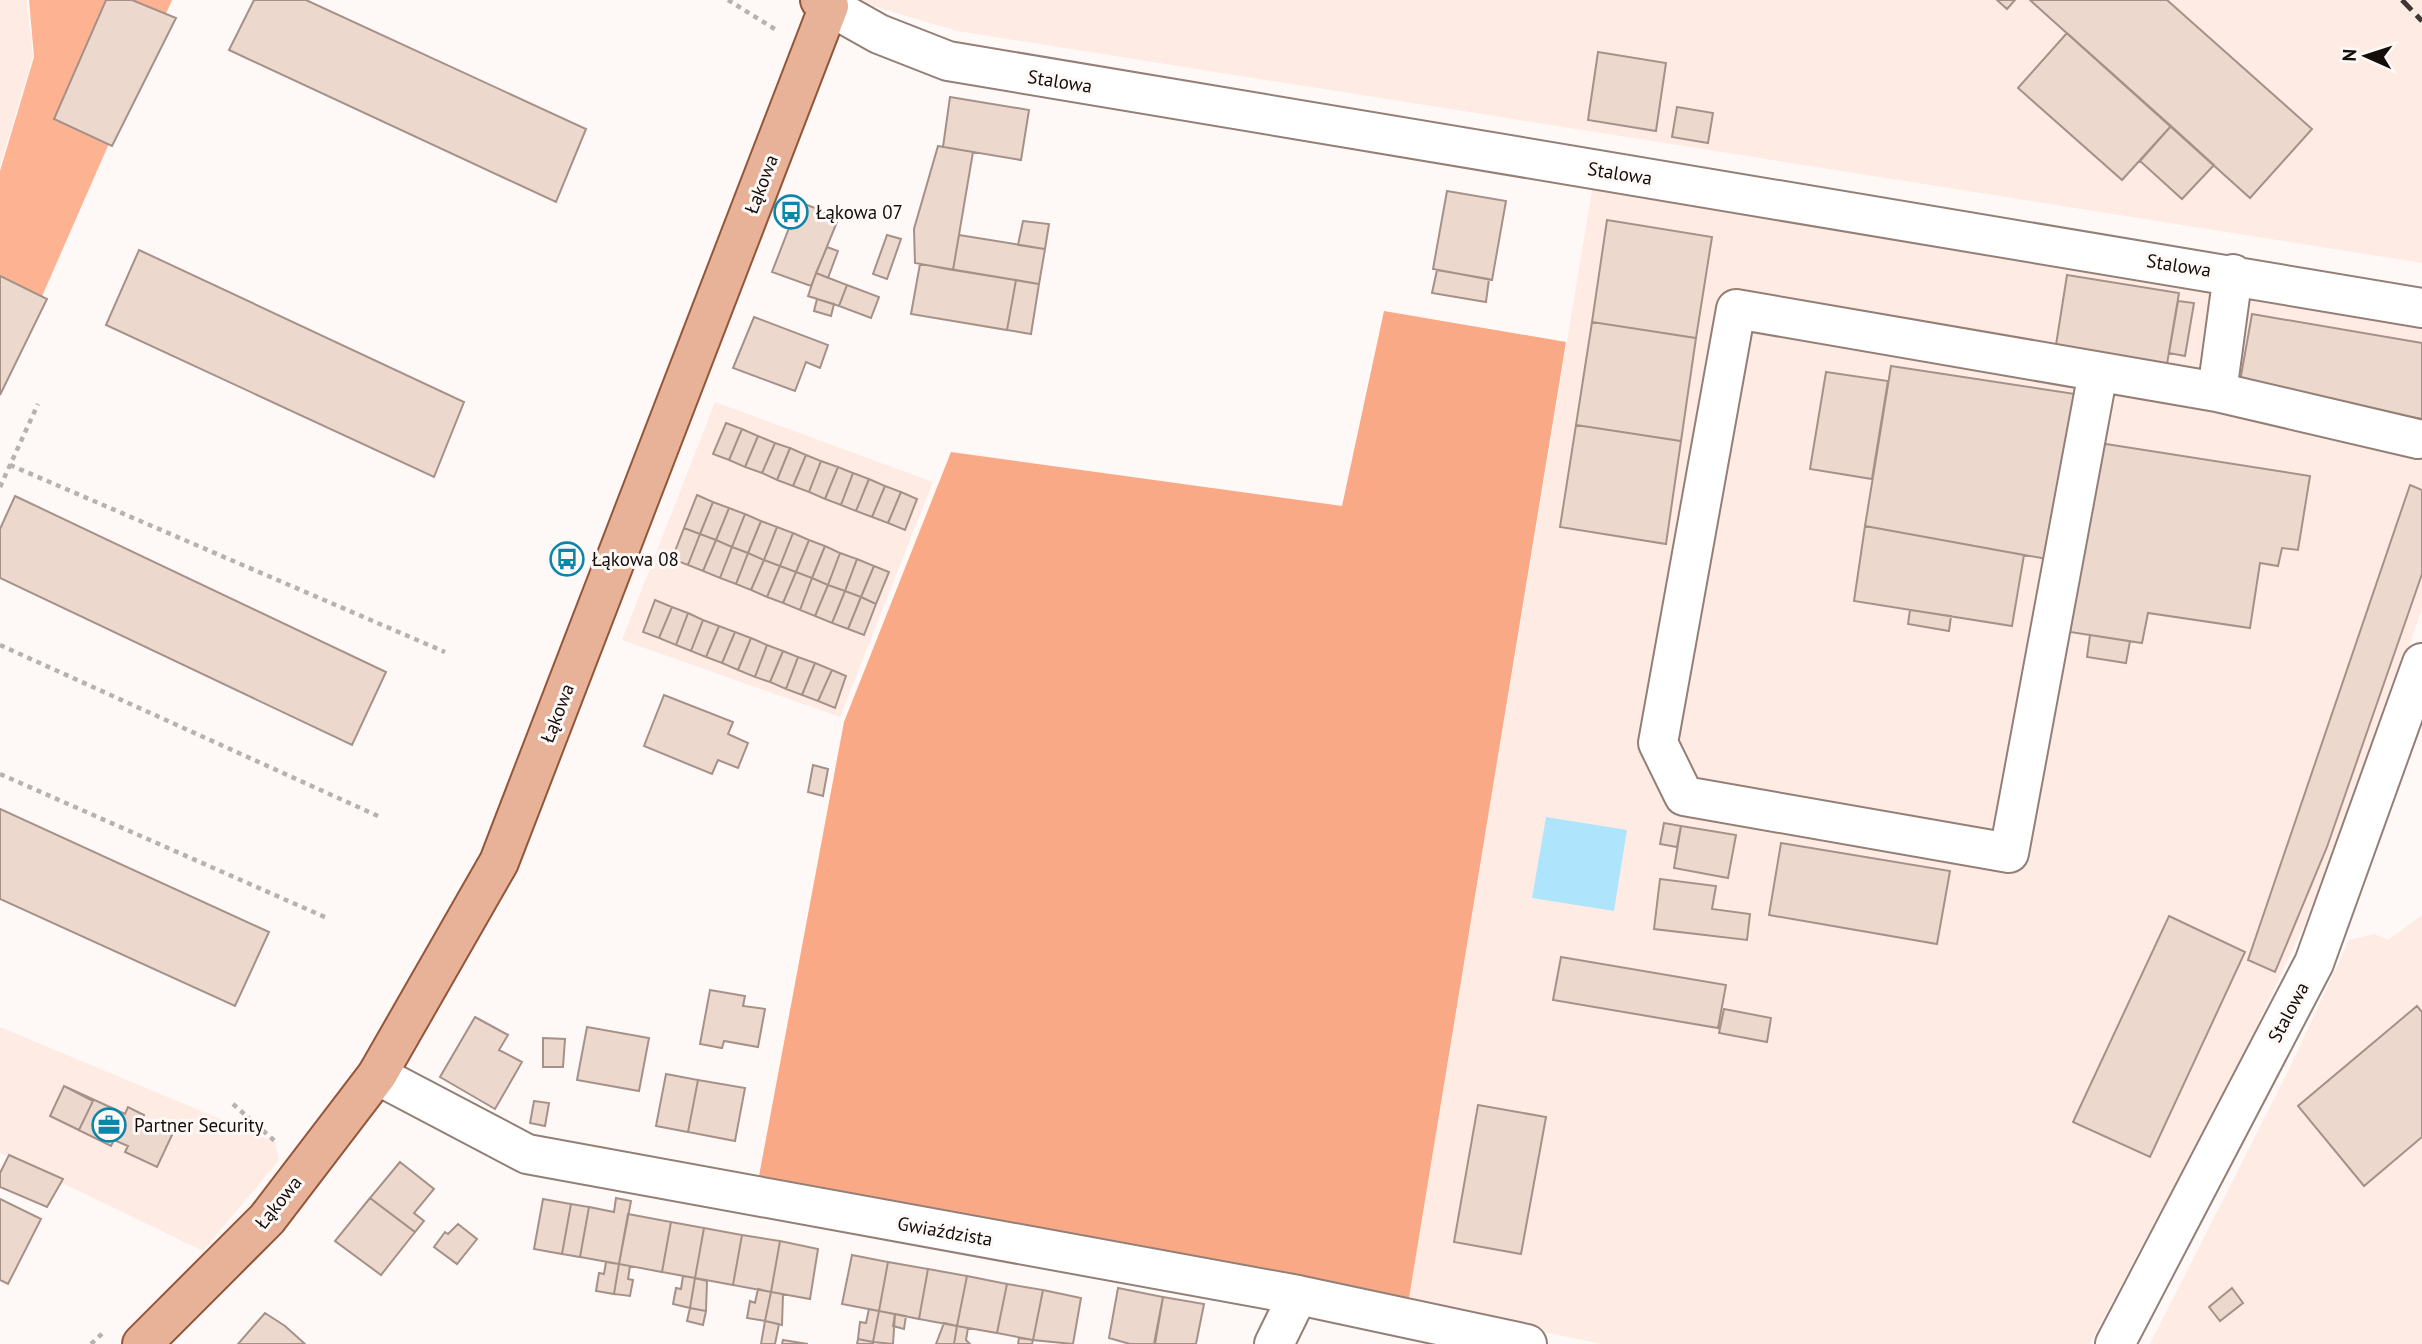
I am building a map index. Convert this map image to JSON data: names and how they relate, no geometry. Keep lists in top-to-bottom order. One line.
{"streets":{"main road":["Łąkowa"],"street":["Stalowa","Gwiaździsta"]},"crossings":[["Stalowa","Łąkowa"],["Łąkowa","Gwiaździsta"]],"places":{"bus stop":["Łąkowa 07","Łąkowa 08"],"office":["Partner Security"]},"north":"left"}
